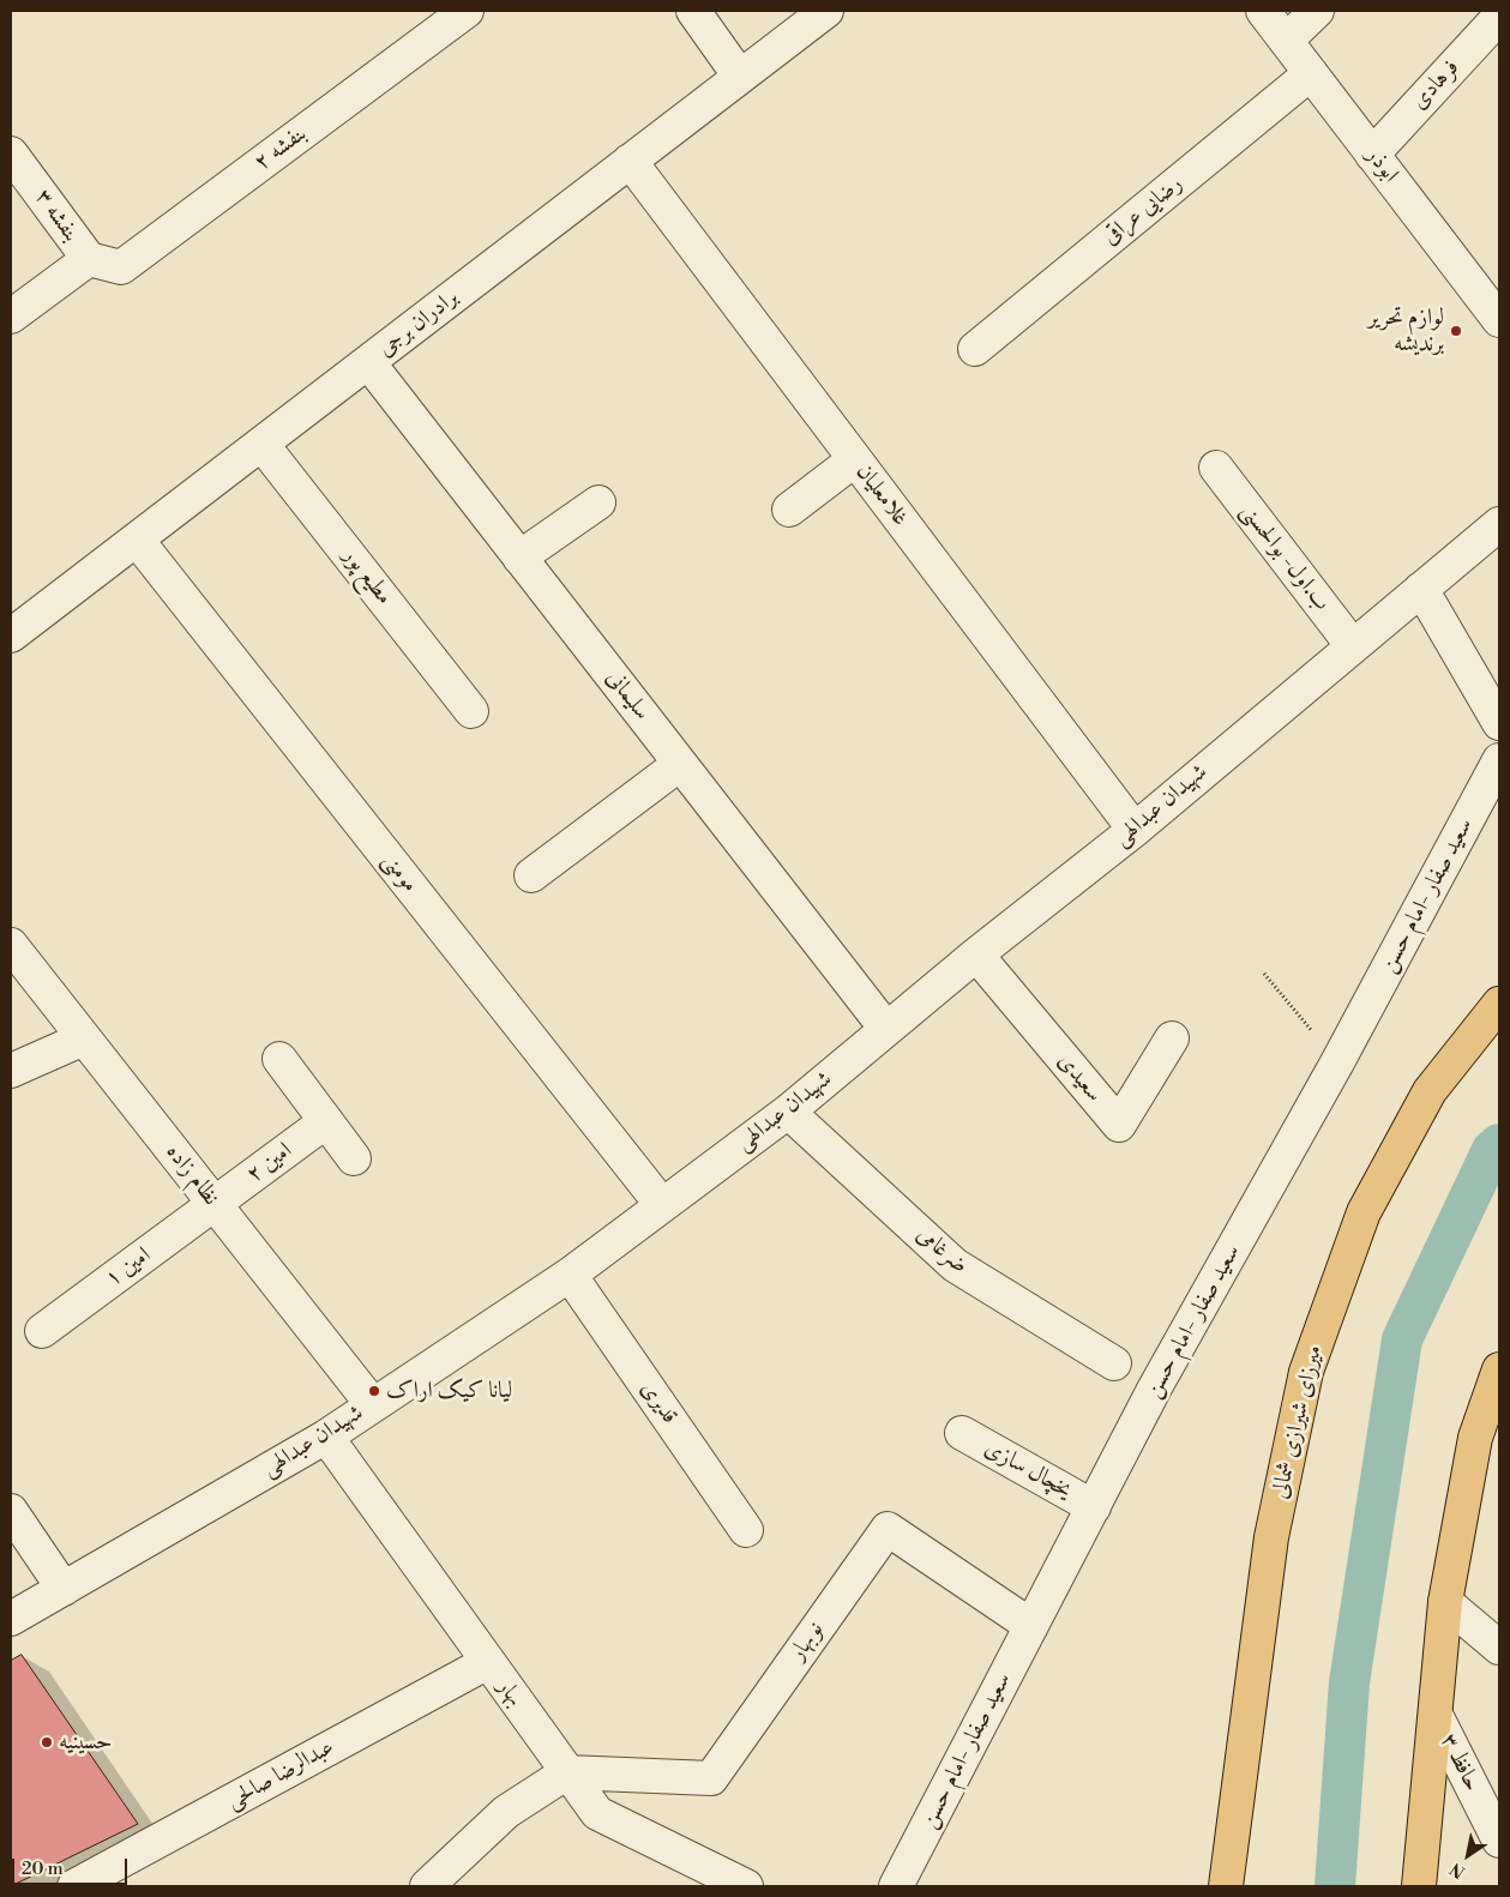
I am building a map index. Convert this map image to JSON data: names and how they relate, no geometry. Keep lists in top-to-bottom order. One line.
{"streets":{"main road":["میرزای شیرازی شمالی"],"street":["فرهادی","بنفشه ۲","ابوذر","رضایی عراقی","بنفشه ۳","برادران برجی","غلامعلیان","ب.اول- بوالحسنی","مطیع پور","سلیمانی","شهیدان عبدالهی","مومنی","سعید صفار -امام حسن","سعیدی","امین ۲","نظام زاده","ضرغامی","امین ۱","قدیری","یخچال سازی","نوبهار","بهار","حافظ ۳","عبدالرضا صالحی"]},"crossings":[["فرهادی","ابوذر"],["بنفشه ۲","بنفشه ۳"],["ابوذر","رضایی عراقی"],["برادران برجی","غلامعلیان"],["برادران برجی","مطیع پور"],["برادران برجی","سلیمانی"],["برادران برجی","مومنی"],["غلامعلیان","شهیدان عبدالهی"],["ب.اول- بوالحسنی","شهیدان عبدالهی"],["سلیمانی","شهیدان عبدالهی"],["شهیدان عبدالهی","مومنی"],["شهیدان عبدالهی","سعیدی"],["شهیدان عبدالهی","نظام زاده"],["شهیدان عبدالهی","ضرغامی"],["شهیدان عبدالهی","قدیری"],["شهیدان عبدالهی","بهار"],["سعید صفار -امام حسن","یخچال سازی"],["سعید صفار -امام حسن","نوبهار"],["امین ۲","نظام زاده"],["امین ۲","امین ۱"],["نظام زاده","امین ۱"],["نوبهار","بهار"],["بهار","عبدالرضا صالحی"]],"places":["لوازم تحریر برندیشه","لیانا کیک اراک","حسینیه"],"scale_bar":"20 m","north":"bottom left"}
